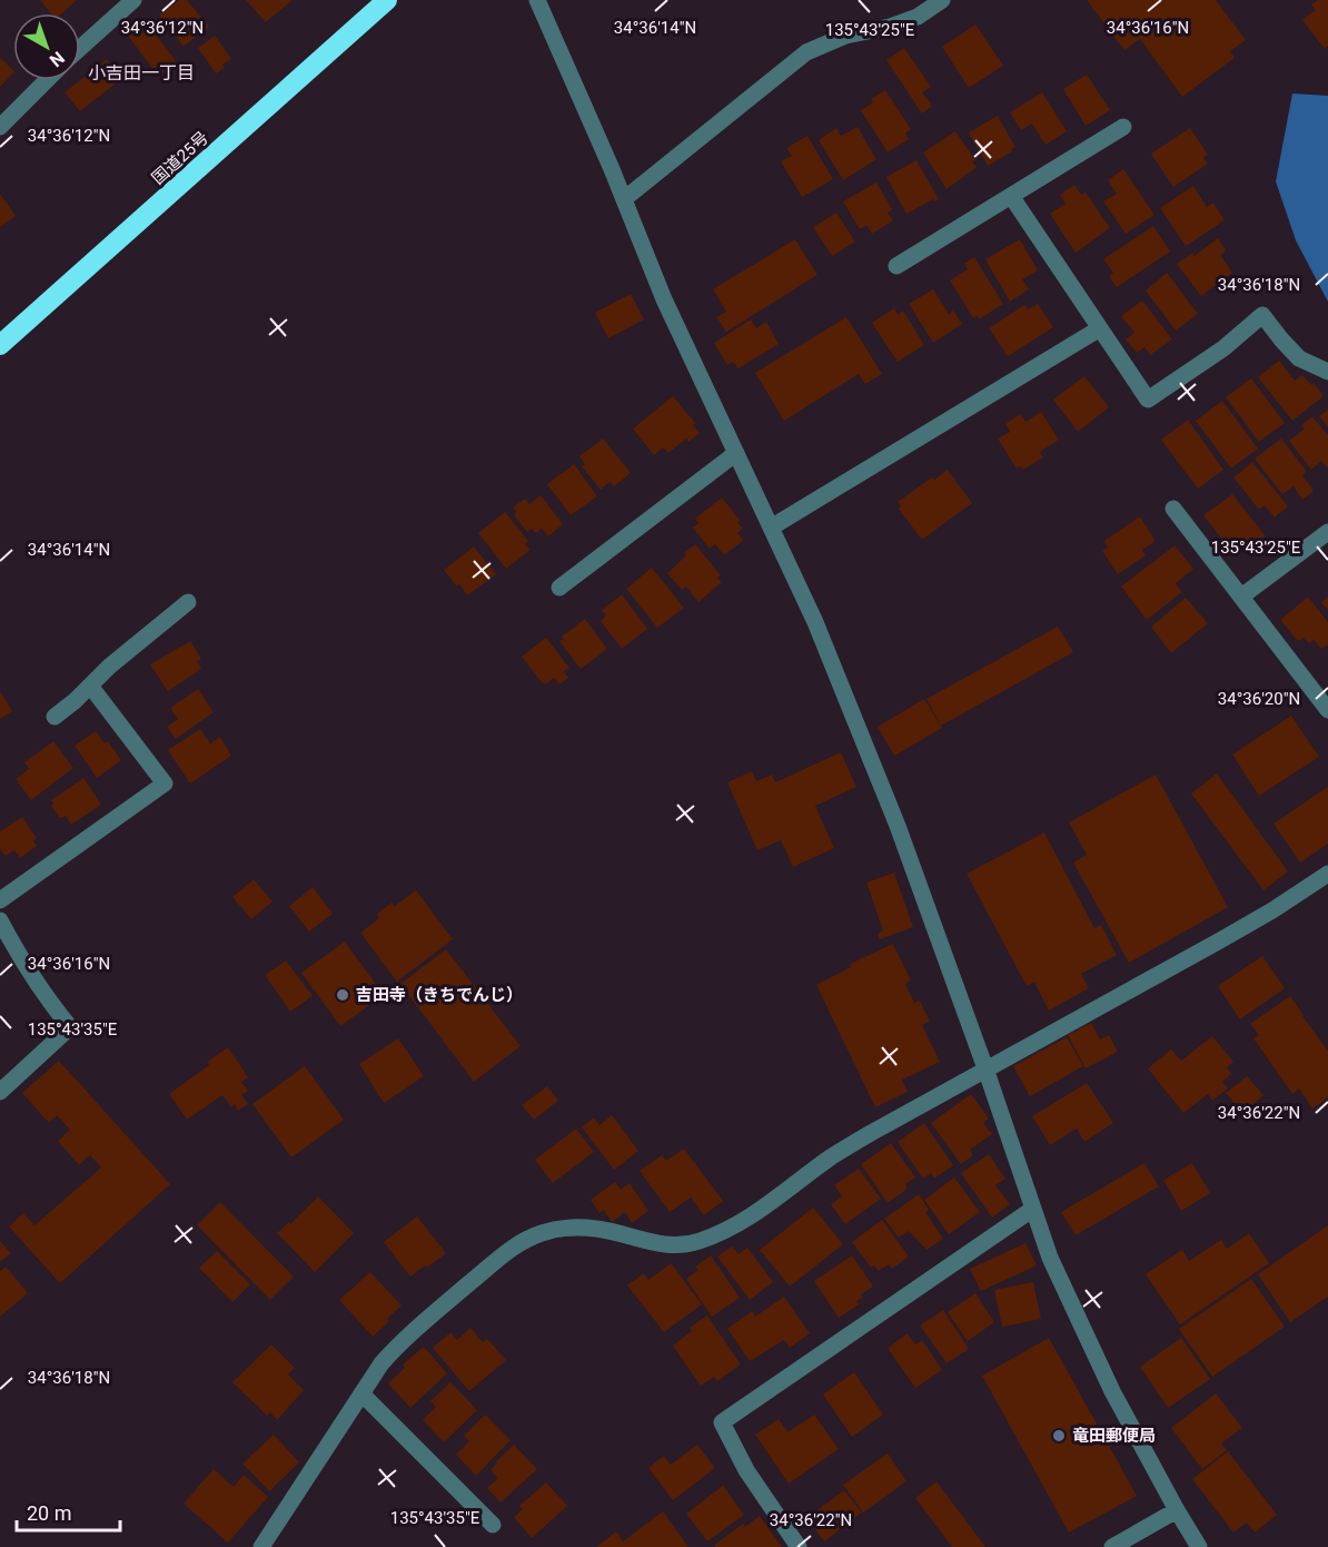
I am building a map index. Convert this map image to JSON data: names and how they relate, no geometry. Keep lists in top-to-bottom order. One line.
{"streets":{"highway":["国道25号"]},"districts":["小吉田一丁目"],"places":["吉田寺（きちでんじ）","竜田郵便局"],"scale_bar":"20 m","north":"bottom right","coordinates":["34°36'12\"N","34°36'14\"N","34°36'16\"N","135°43'25\"E","34°36'18\"N","34°36'20\"N","135°43'35\"E","34°36'22\"N"]}
